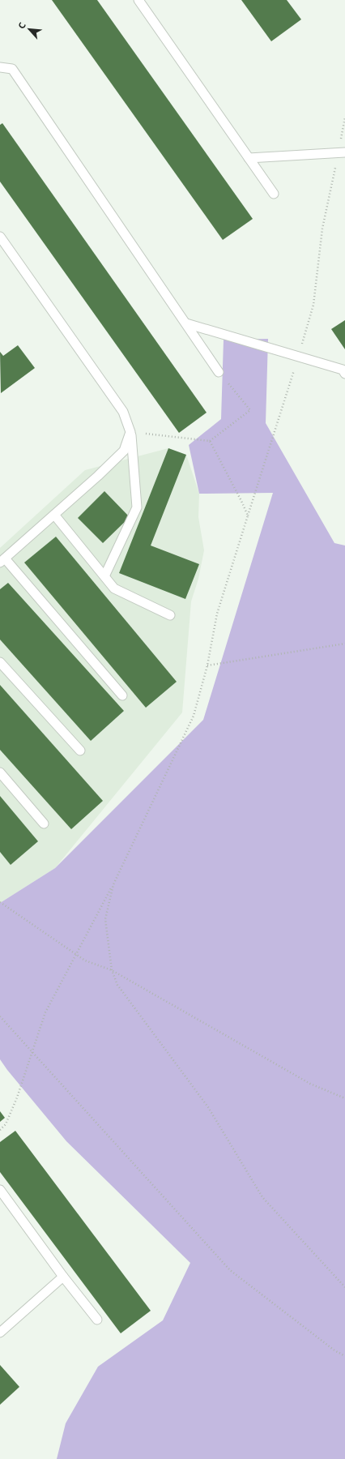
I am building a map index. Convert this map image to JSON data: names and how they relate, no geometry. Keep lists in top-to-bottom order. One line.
{"north":"top left"}
